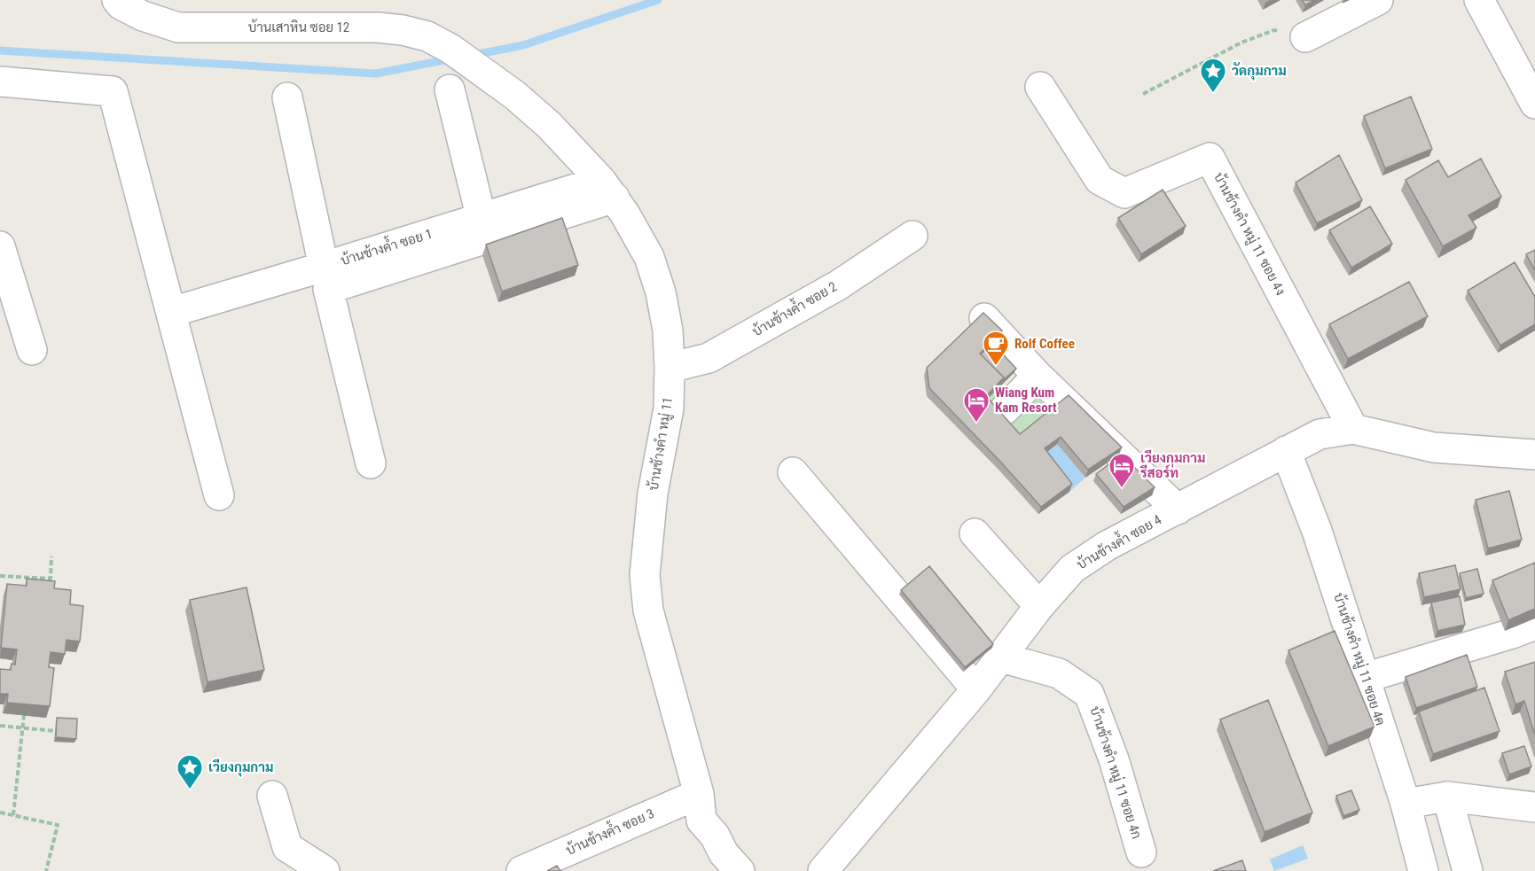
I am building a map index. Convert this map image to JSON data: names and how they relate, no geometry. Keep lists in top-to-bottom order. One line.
{"streets":{"street":["บ้านเสาหิน ซอย 12","บ้านช้างคำ หมู่ 11 ซอย 4ง","บ้านช้างค้ำ ซอย 1","บ้านช้างค้ำ ซอย 2","บ้านช้างคำ หมู่ 11","บ้านช้างค้ำ ซอย 4","บ้านช้างคำ หมู่ 11 ซอย 4ค","บ้านช้างคำ หมู่ 11 ซอย 4ก","บ้านช้างค้ำ ซอย 3"]},"crossings":[["บ้านเสาหิน ซอย 12","บ้านช้างคำ หมู่ 11"],["บ้านช้างคำ หมู่ 11 ซอย 4ง","บ้านช้างค้ำ ซอย 4"],["บ้านช้างค้ำ ซอย 1","บ้านช้างคำ หมู่ 11"],["บ้านช้างค้ำ ซอย 2","บ้านช้างคำ หมู่ 11"],["บ้านช้างคำ หมู่ 11","บ้านช้างค้ำ ซอย 3"],["บ้านช้างค้ำ ซอย 4","บ้านช้างคำ หมู่ 11 ซอย 4ค"],["บ้านช้างค้ำ ซอย 4","บ้านช้างคำ หมู่ 11 ซอย 4ก"]],"places":{"place":["วัดกุมกาม","เวียงกุมกาม"],"cafe":["Rolf Coffee"],"hotel":["Wiang Kum Kam Resort","เวียงกุมกาม รีสอร์ท"]}}
